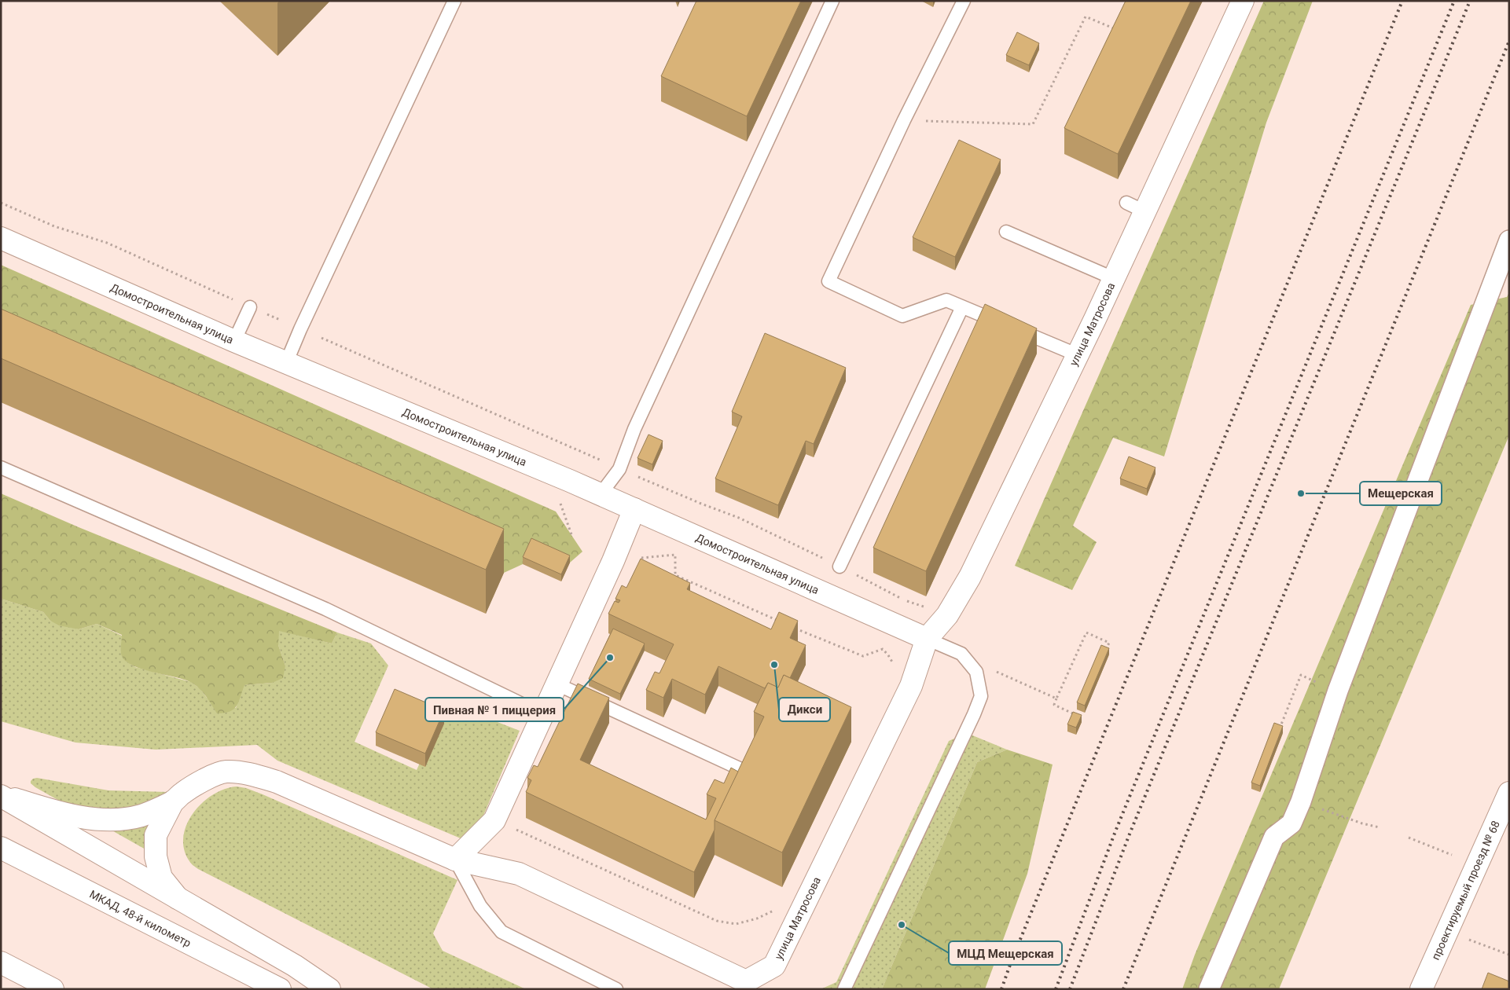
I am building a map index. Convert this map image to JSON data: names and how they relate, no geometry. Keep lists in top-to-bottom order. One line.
{"streets":{"main road":["Домостроительная улица","улица Матросова","проектируемый проезд № 68","МКАД, 48-й километр"]},"crossings":[["Домостроительная улица","улица Матросова"]],"places":["Мещерская","Пивная № 1 пиццерия","Дикси","МЦД Мещерская"]}
